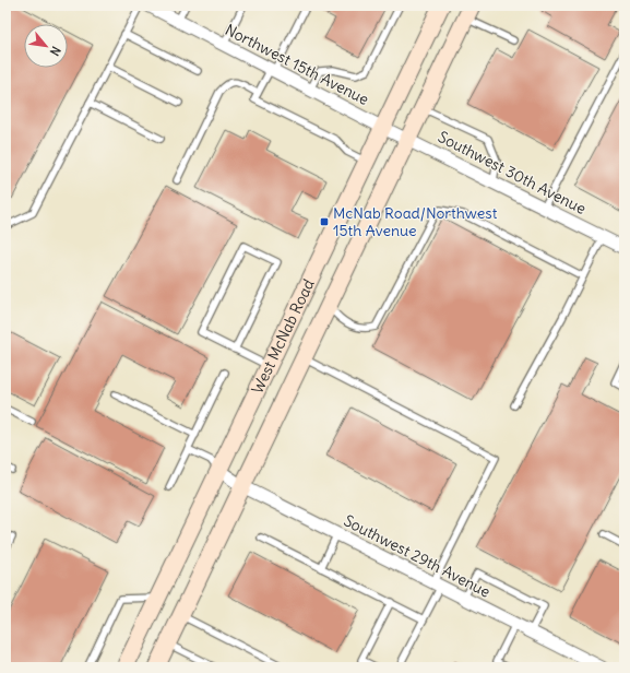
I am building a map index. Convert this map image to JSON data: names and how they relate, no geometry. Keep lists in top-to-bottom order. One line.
{"streets":{"main road":["West McNab Road"],"street":["Northwest 15th Avenue","Southwest 30th Avenue","Southwest 29th Avenue"]},"crossings":[["Northwest 15th Avenue","Southwest 30th Avenue"],["Northwest 15th Avenue","West McNab Road"],["Southwest 30th Avenue","West McNab Road"],["West McNab Road","Southwest 29th Avenue"]],"places":{"transit":["McNab Road/Northwest 15th Avenue"]},"north":"bottom right"}
